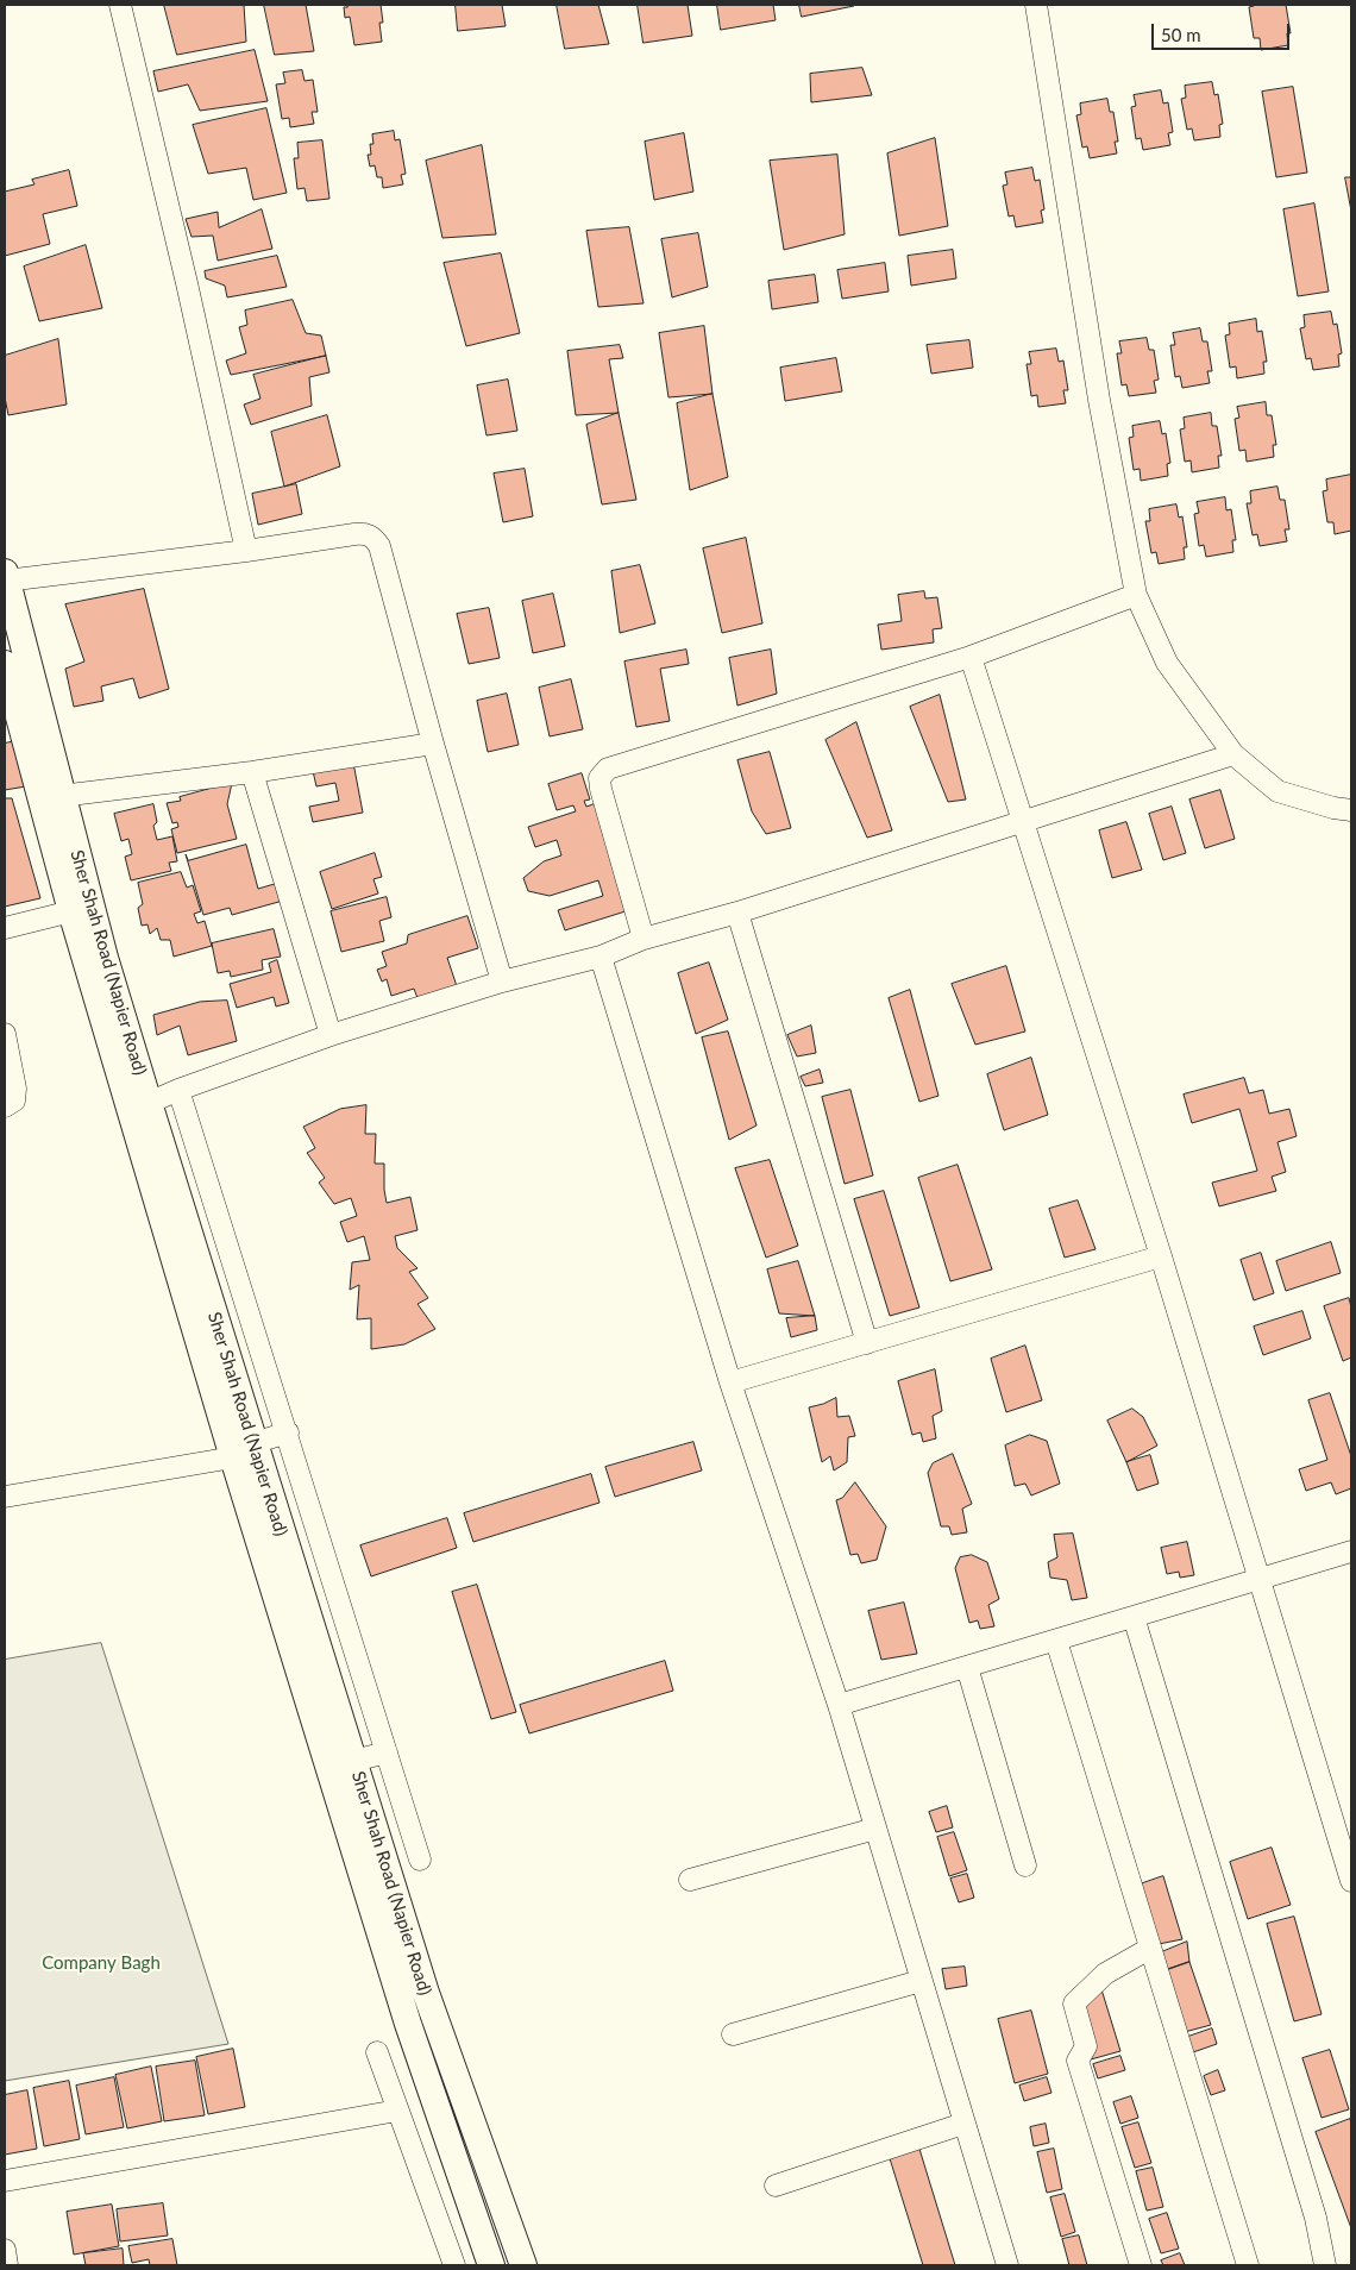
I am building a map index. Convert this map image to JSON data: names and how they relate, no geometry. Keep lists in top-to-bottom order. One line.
{"streets":{"main road":["Sher Shah Road (Napier Road)"]},"parks":["Company Bagh"],"scale_bar":"50 m"}
